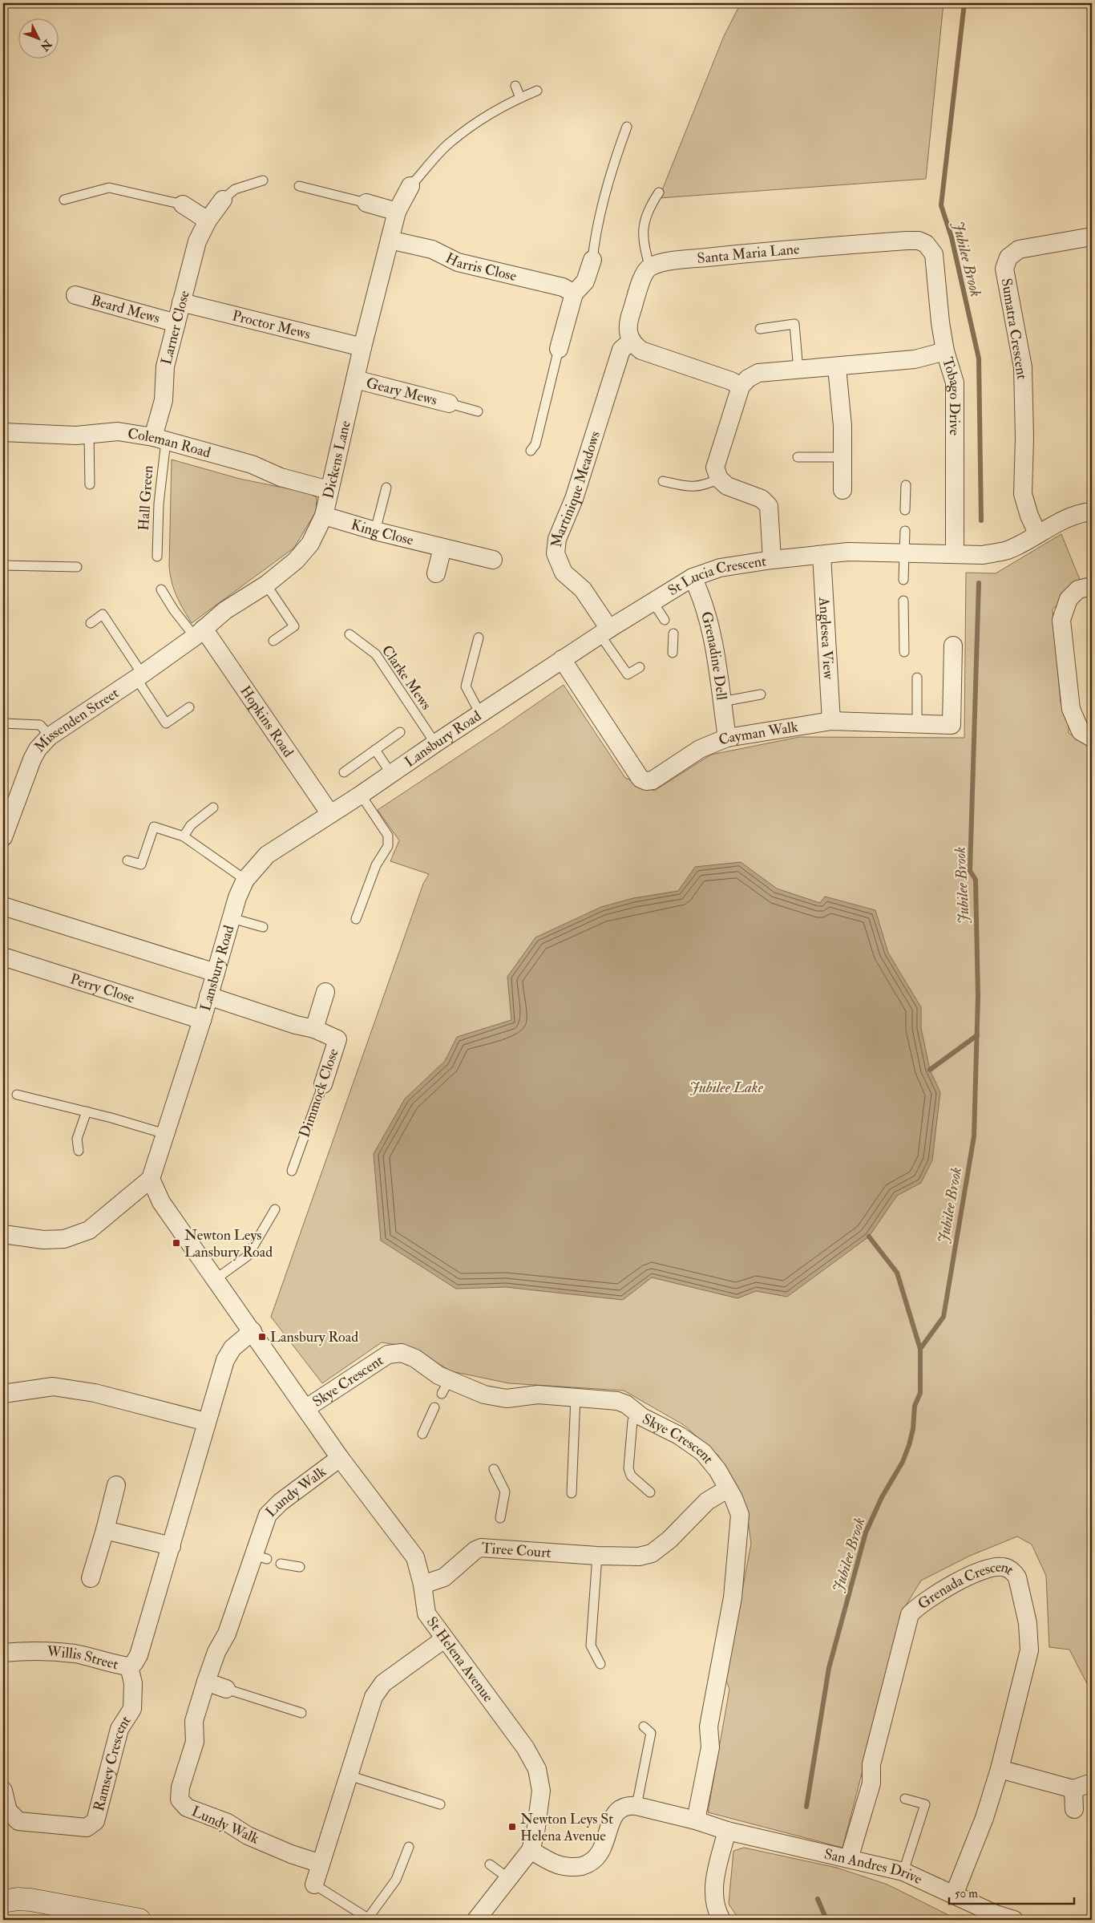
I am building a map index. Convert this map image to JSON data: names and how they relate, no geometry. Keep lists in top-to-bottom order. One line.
{"streets":{"street":["Santa Maria Lane","Harris Close","Beard Mews","Proctor Mews","Larner Close","Sumatra Crescent","Geary Mews","Tobago Drive","Coleman Road","Dickens Lane","Martinique Meadows","King Close","St Lucia Crescent","Anglesea View","Grenadine Dell","Hopkins Road","Missenden Street","Cayman Walk","Lansbury Road","Perry Close","Dimmock Close","Skye Crescent","Lundy Walk","Tiree Court","Grenada Crescent","Willis Street","St Helena Avenue","Ramsey Crescent","San Andres Drive"],"lane":["Hall Green","Clarke Mews"]},"crossings":[["Santa Maria Lane","Tobago Drive"],["Harris Close","Dickens Lane"],["Beard Mews","Larner Close"],["Proctor Mews","Larner Close"],["Proctor Mews","Dickens Lane"],["Larner Close","Coleman Road"],["Larner Close","Hall Green"],["Sumatra Crescent","St Lucia Crescent"],["Geary Mews","Dickens Lane"],["Tobago Drive","St Lucia Crescent"],["Coleman Road","Dickens Lane"],["Coleman Road","Hall Green"],["Dickens Lane","King Close"],["Dickens Lane","Hopkins Road"],["Dickens Lane","Missenden Street"],["Martinique Meadows","St Lucia Crescent"],["St Lucia Crescent","Anglesea View"],["St Lucia Crescent","Grenadine Dell"],["St Lucia Crescent","Cayman Walk"],["St Lucia Crescent","Lansbury Road"],["Anglesea View","Cayman Walk"],["Grenadine Dell","Cayman Walk"],["Clarke Mews","Lansbury Road"],["Hopkins Road","Missenden Street"],["Hopkins Road","Lansbury Road"],["Lansbury Road","Perry Close"],["Lansbury Road","Dimmock Close"],["Lansbury Road","St Helena Avenue"],["Skye Crescent","Tiree Court"],["Skye Crescent","St Helena Avenue"],["Lundy Walk","St Helena Avenue"],["Tiree Court","St Helena Avenue"],["Grenada Crescent","San Andres Drive"],["Willis Street","St Helena Avenue"],["Willis Street","Ramsey Crescent"]],"water":["Jubilee Brook","Jubilee Lake"],"places":{"transit":["Newton Leys Lansbury Road","Lansbury Road","Newton Leys St Helena Avenue"]},"scale_bar":"50 m","north":"bottom right"}
